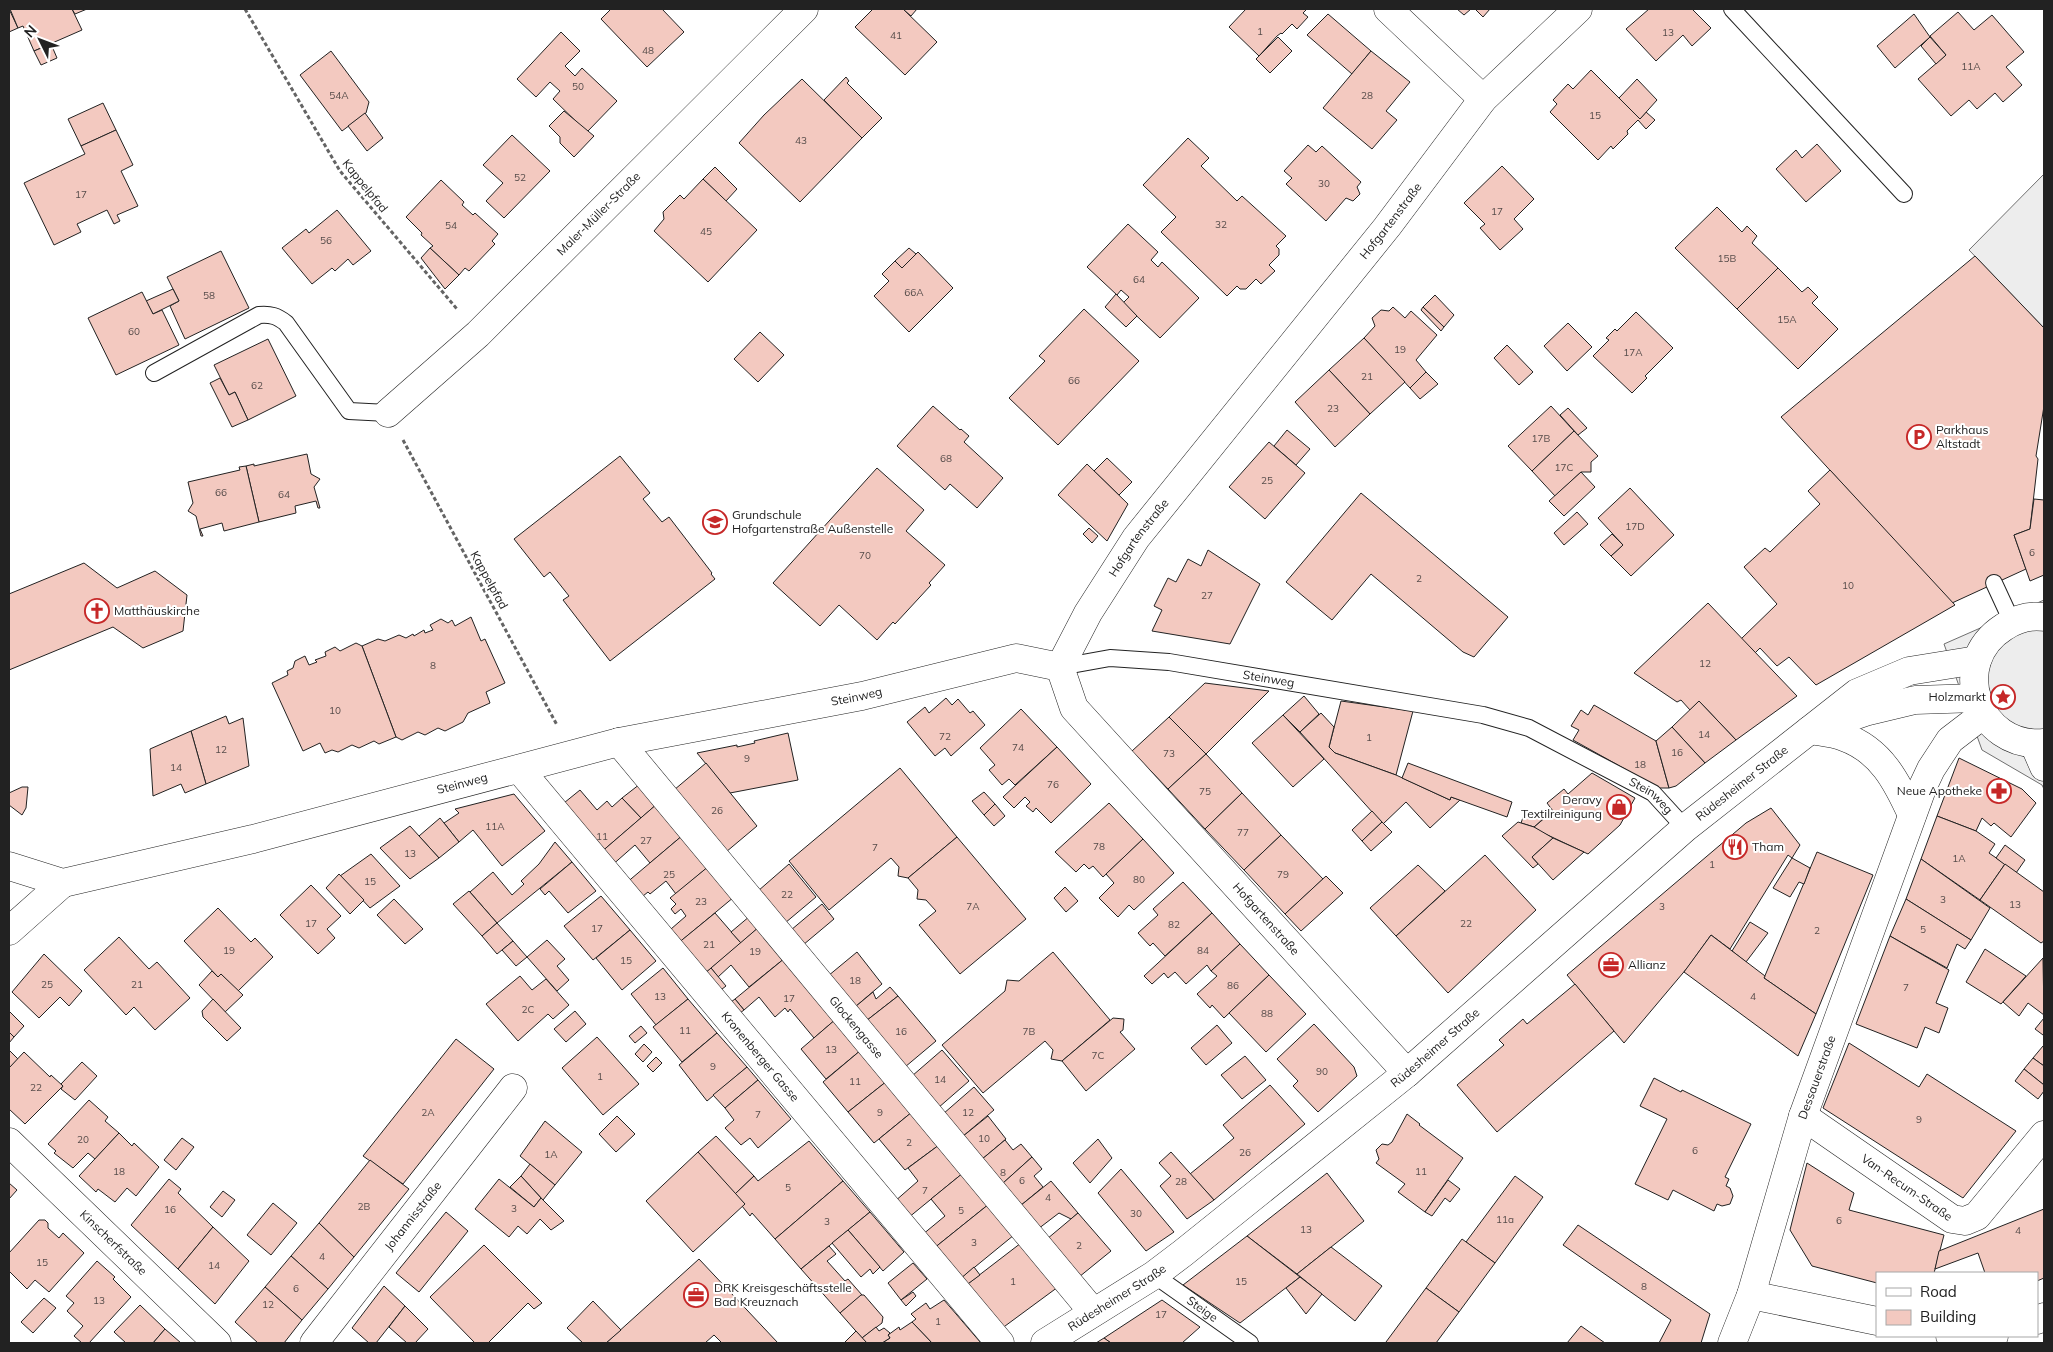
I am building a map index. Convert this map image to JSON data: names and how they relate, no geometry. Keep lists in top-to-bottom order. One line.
{"streets":{"street":["Maler-Müller-Straße","Hofgartenstraße","Steinweg","Rüdesheimer Straße","Glockengasse","Kronenberger Gasse","Dessauerstraße","Van-Recum-Straße","Johannisstraße","Kinscherfstraße"],"lane":["Steige"],"path":["Kappelpfad"]},"crossings":[["Kappelpfad","Maler-Müller-Straße"],["Kappelpfad","Steinweg"],["Hofgartenstraße","Steinweg"],["Hofgartenstraße","Rüdesheimer Straße"],["Steinweg","Rüdesheimer Straße"],["Steinweg","Glockengasse"],["Steinweg","Kronenberger Gasse"],["Rüdesheimer Straße","Glockengasse"],["Rüdesheimer Straße","Dessauerstraße"],["Rüdesheimer Straße","Steige"],["Dessauerstraße","Van-Recum-Straße"]],"places":{"parking":["Parkhaus Altstadt"],"school or university":["Grundschule Hofgartenstraße Außenstelle"],"church":["Matthäuskirche"],"place":["Holzmarkt"],"pharmacy":["Neue Apotheke"],"shop":["Deravy Textilreinigung"],"restaurant":["Tham"],"office":["Allianz","DRK Kreisgeschäftsstelle Bad Kreuznach"]},"house_numbers":["1","13","41","48","11A","50","54A","28","15","43","52","30","17","17","32","54","45","56","15B","64","66A","58","15A","60","19","17A","21","66","62","23","17B","68","17C","25","66","64","17D","6","70","2","10","27","12","8","10","14","72","1","74","12","16","73","9","18","14","76","75","26","11A","77","11","27","78","7","13","1A","1","25","79","80","15","22","3","23","13","7A","3","17","22","82","17","5","2","21","19","84","19","15","18","25","21","86","7","13","4","17","2C","88","11","16","7B","13","7C","9","90","1","14","11","22","2A","9","12","7","9","10","20","2","6","26","1A","18","11","8","6","28","5","7","4","2B","3","16","5","30","11a","6","3","13","4","3","2","4","15","14","1","15","8","6","13","12","17","1"],"legend":["Road","Building"],"north":"top left"}
